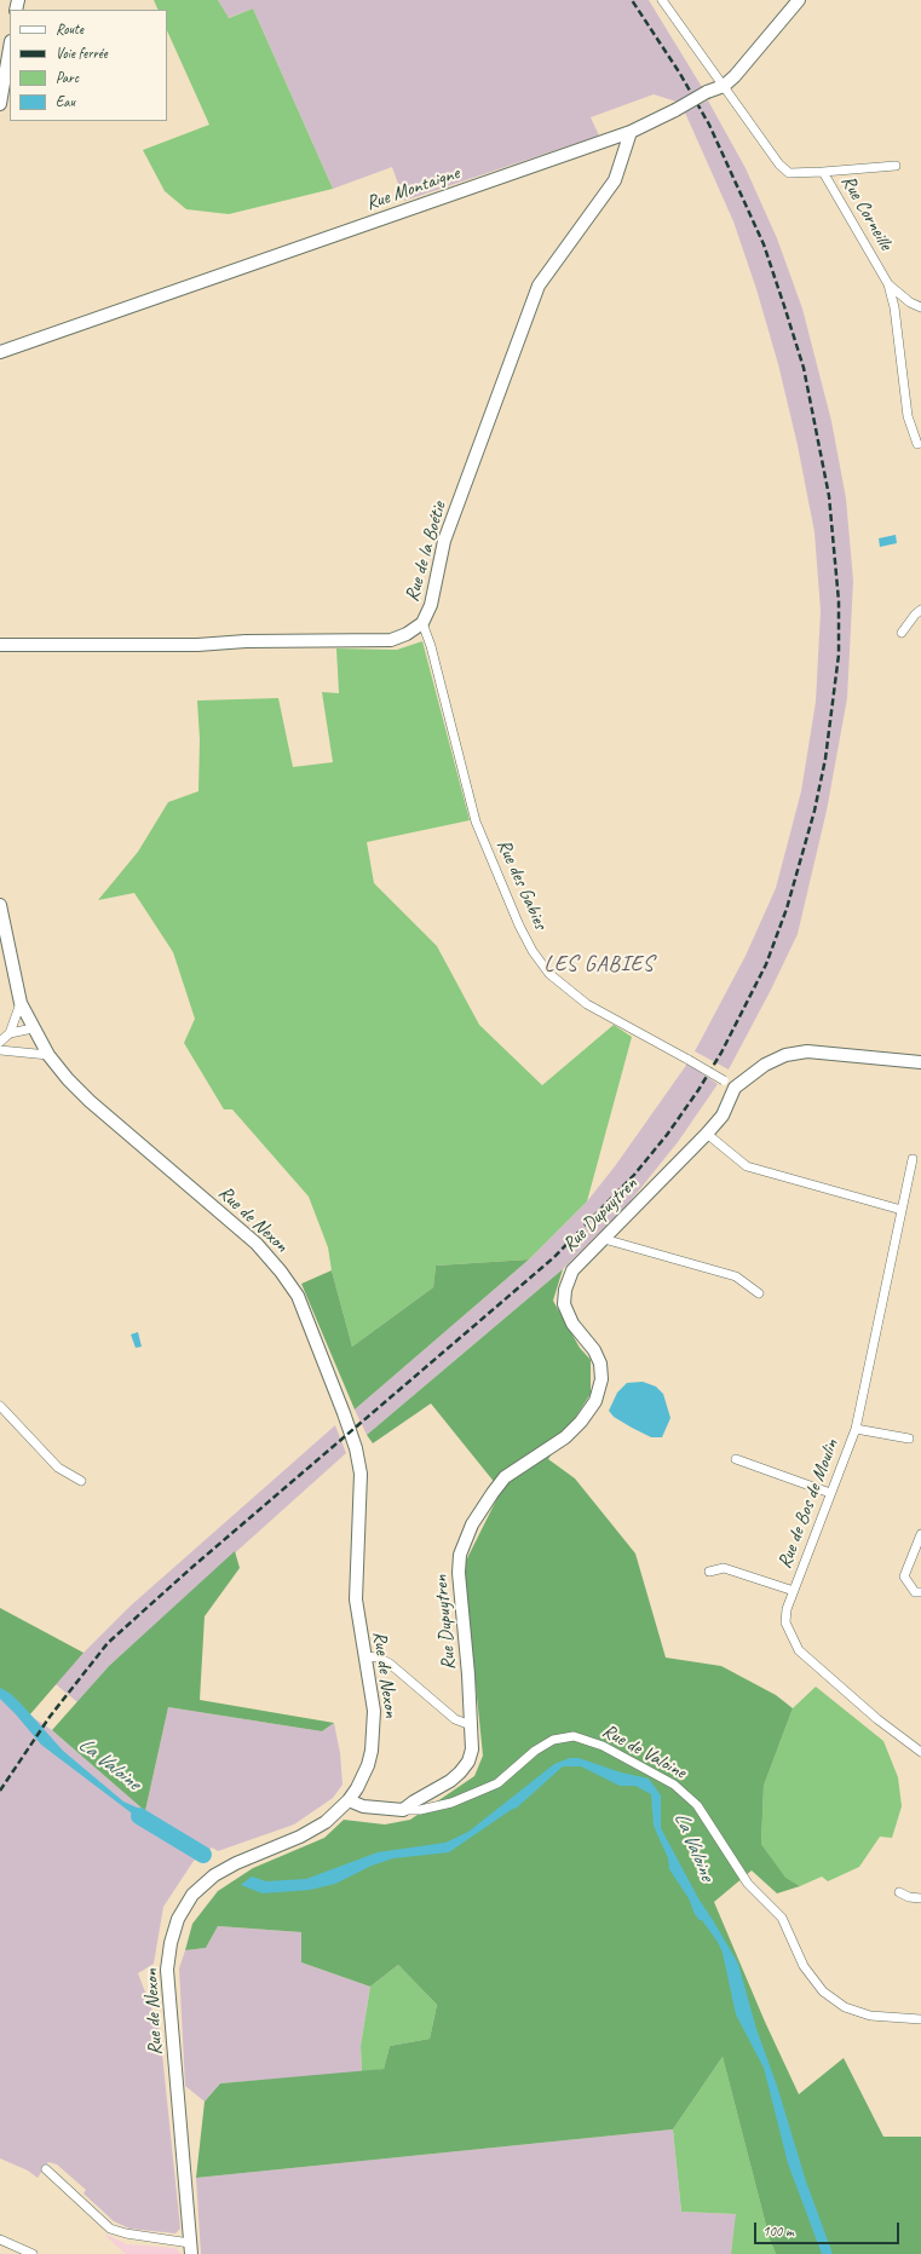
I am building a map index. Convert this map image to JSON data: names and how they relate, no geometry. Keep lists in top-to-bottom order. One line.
{"streets":{"street":["Rue Montaigne","Rue Corneille","Rue de la Boétie","Rue des Gabies","Rue Dupuytren","Rue de Nexon","Rue de Bos de Moulin","Rue de Valoine"]},"crossings":[["Rue Montaigne","Rue Corneille"],["Rue Montaigne","Rue de la Boétie"],["Rue de la Boétie","Rue des Gabies"],["Rue des Gabies","Rue Dupuytren"],["Rue Dupuytren","Rue de Valoine"],["Rue de Nexon","Rue de Valoine"]],"districts":["LES GABIES"],"water":["La Valoine"],"legend":["Route","Voie ferrée","Parc","Eau"],"scale_bar":"100 m"}
